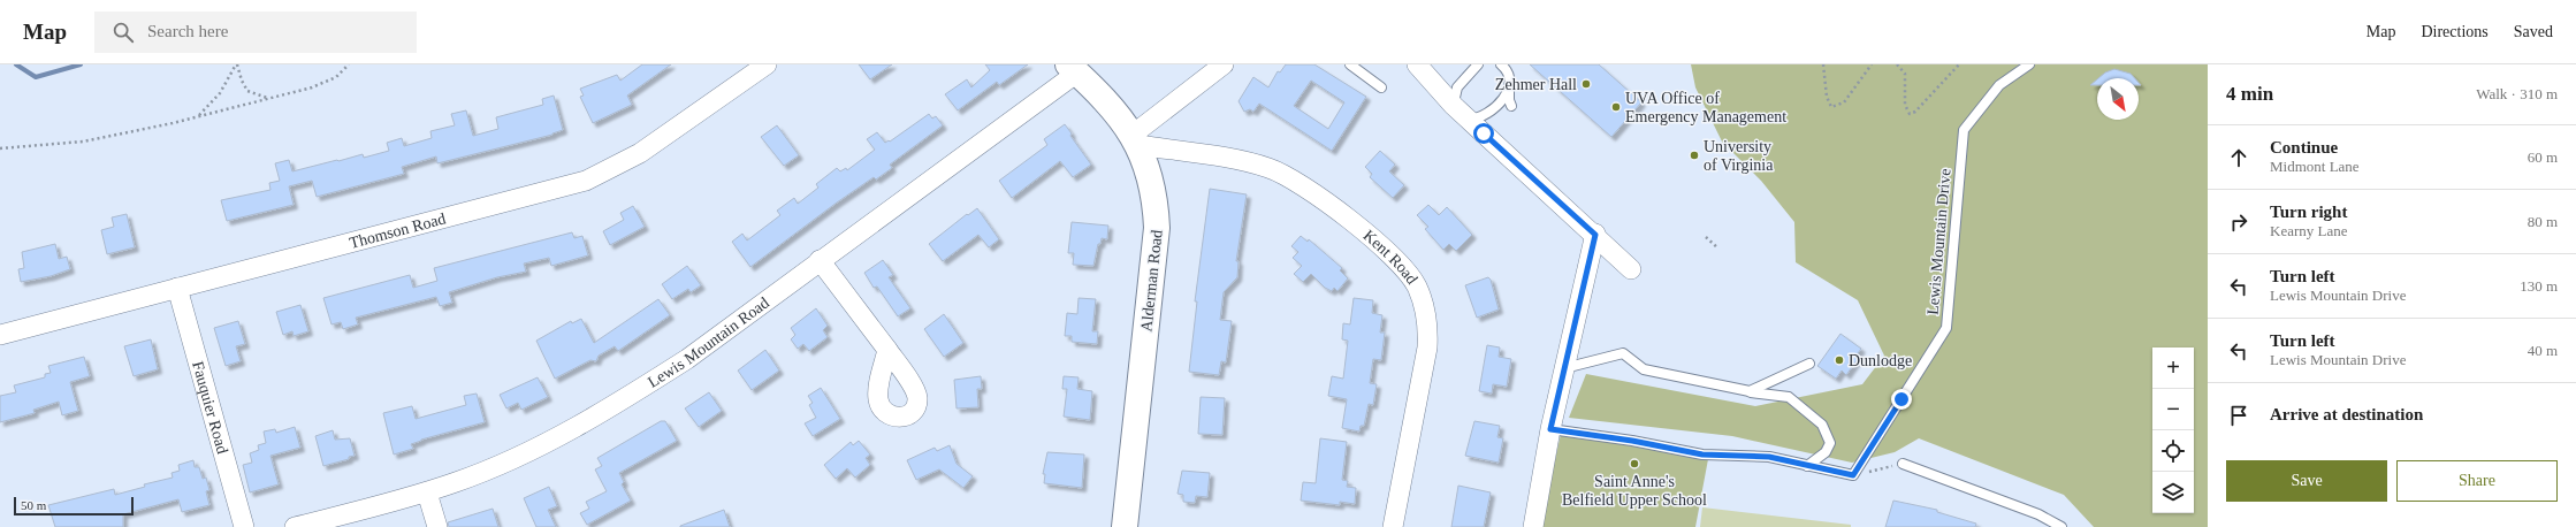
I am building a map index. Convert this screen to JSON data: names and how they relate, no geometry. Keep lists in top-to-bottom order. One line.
{"streets":{"main road":["Alderman Road"],"street":["Thomson Road","Kent Road","Lewis Mountain Road","Fauquier Road"],"lane":["Lewis Mountain Drive"]},"crossings":[["Thomson Road","Fauquier Road"],["Kent Road","Alderman Road"],["Alderman Road","Lewis Mountain Road"]],"places":["Zehmer Hall","UVA Office of Emergency Management","University of Virginia","Dunlodge","Saint Anne's Belfield Upper School"],"scale_bar":"50 m","north":"bottom right","page":{"header":"Map","search":"Search here","nav":["Map","Directions","Saved"],"heading":["4 min","Walk · 310 m"],"list":[["Continue","Midmont Lane","60 m"],["Turn right","Kearny Lane","80 m"],["Turn left","Lewis Mountain Drive","130 m"],["Turn left","Lewis Mountain Drive","40 m"],"Arrive at destination"],"map_buttons":["+","−"],"buttons":["Save","Share"],"scale":"50 m"}}
